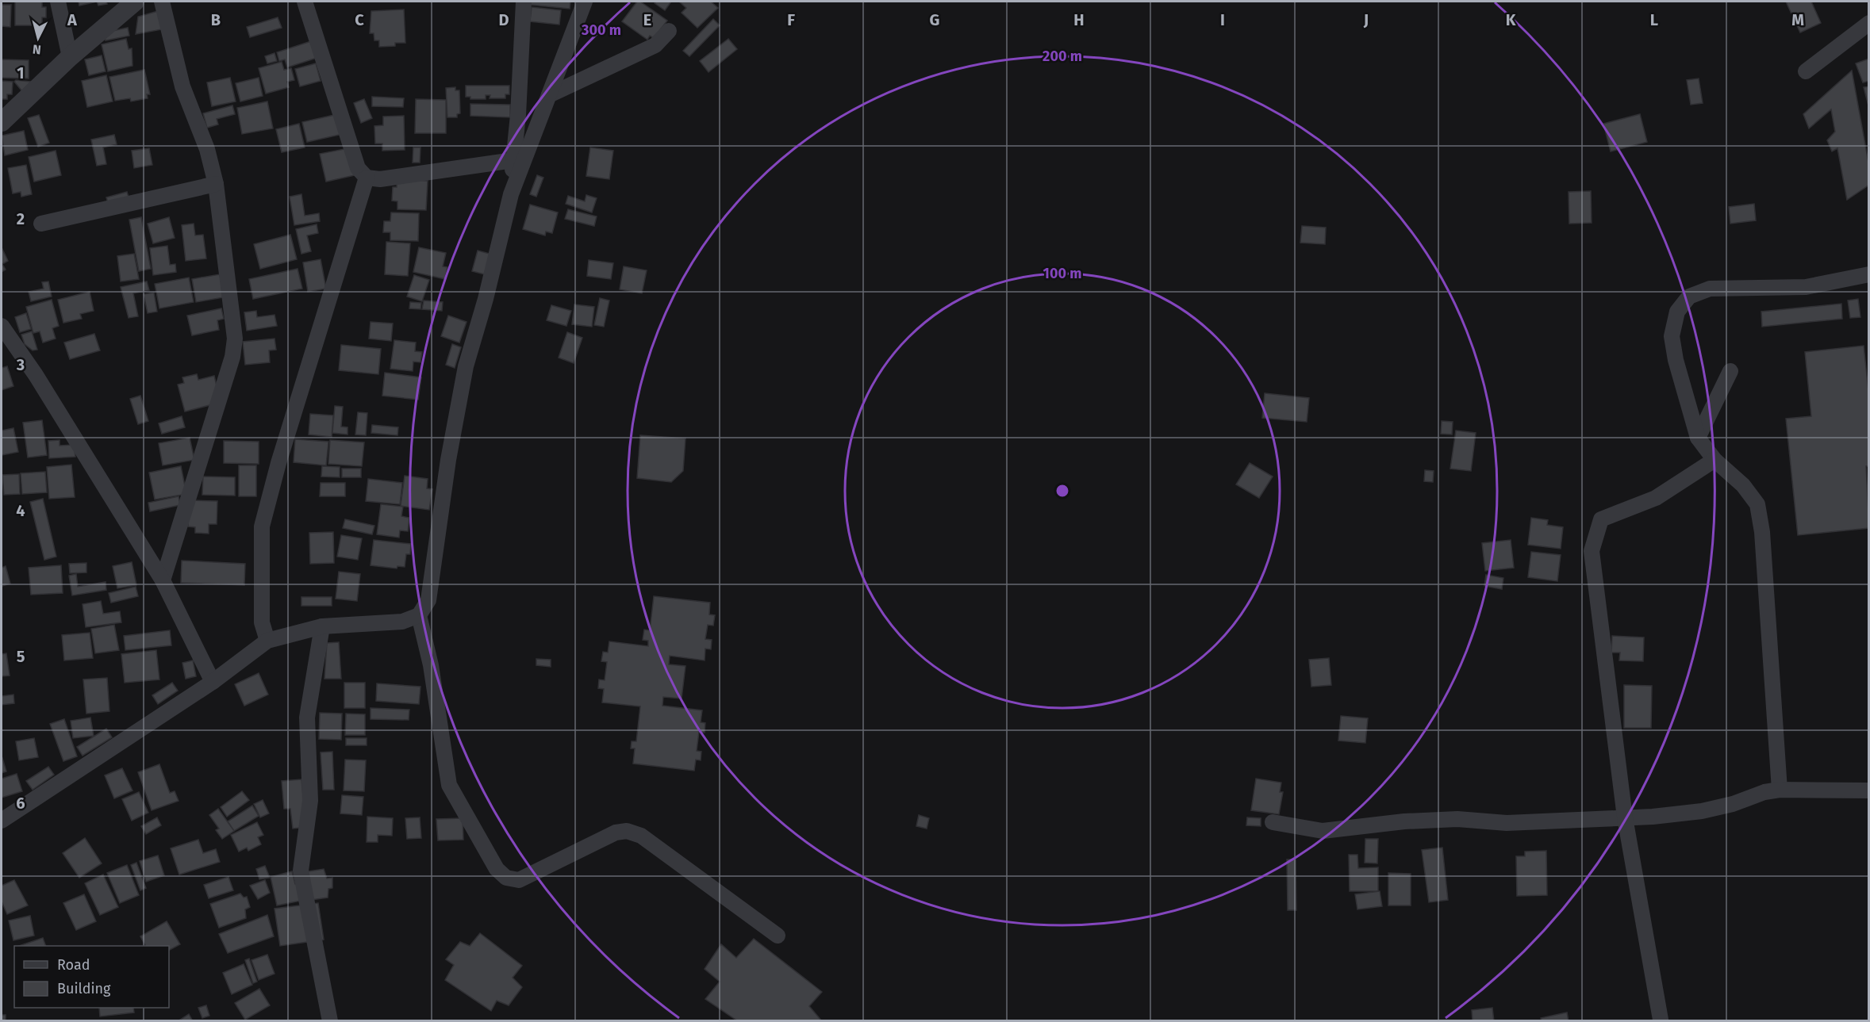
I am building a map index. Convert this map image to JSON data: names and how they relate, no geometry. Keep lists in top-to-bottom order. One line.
{"legend":["Road","Building"],"north":"bottom","grid":{"columns":["A","B","C","D","E","F","G","H","I","J","K","L","M"],"rows":["1","2","3","4","5","6"]},"rings":["300 m","200 m","100 m"]}
